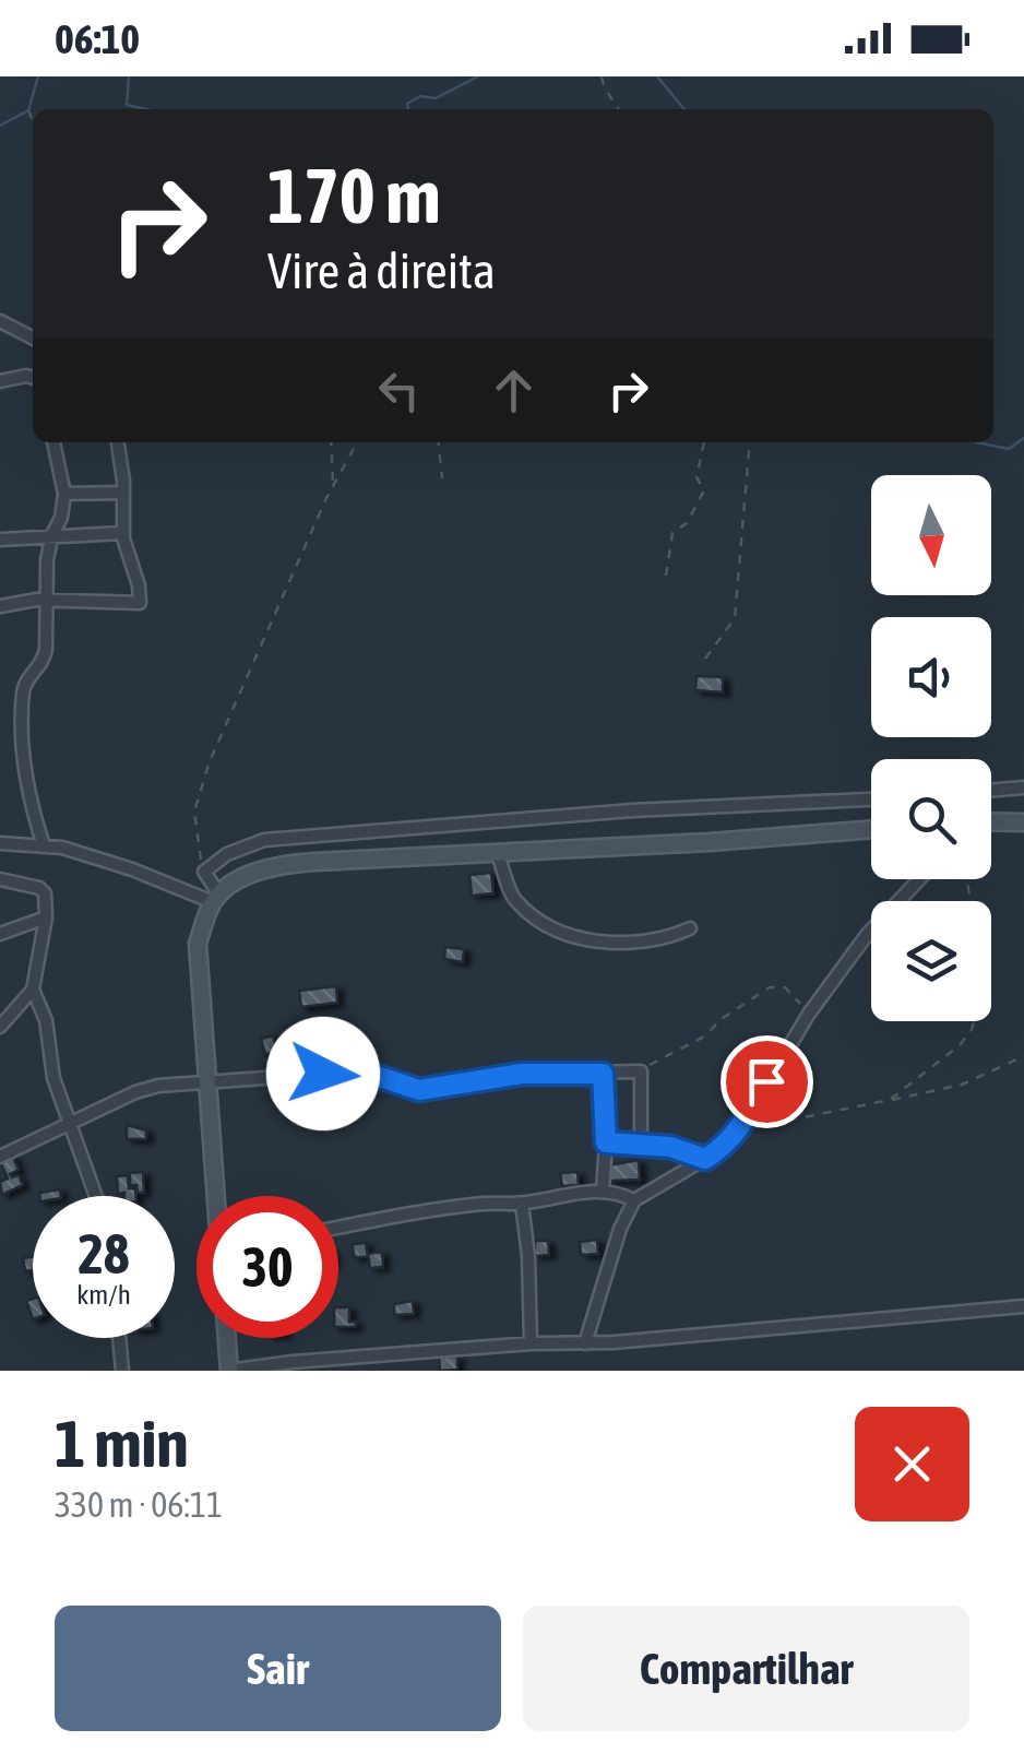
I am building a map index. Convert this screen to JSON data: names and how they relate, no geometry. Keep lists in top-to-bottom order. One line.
{"north":"bottom","page":{"status":"06:10","turn":["170 m","Vire à direita"],"speed":"28 km/h","limit":"30","heading":["1 min","330 m · 06:11"],"buttons":["Sair","Compartilhar"]}}
